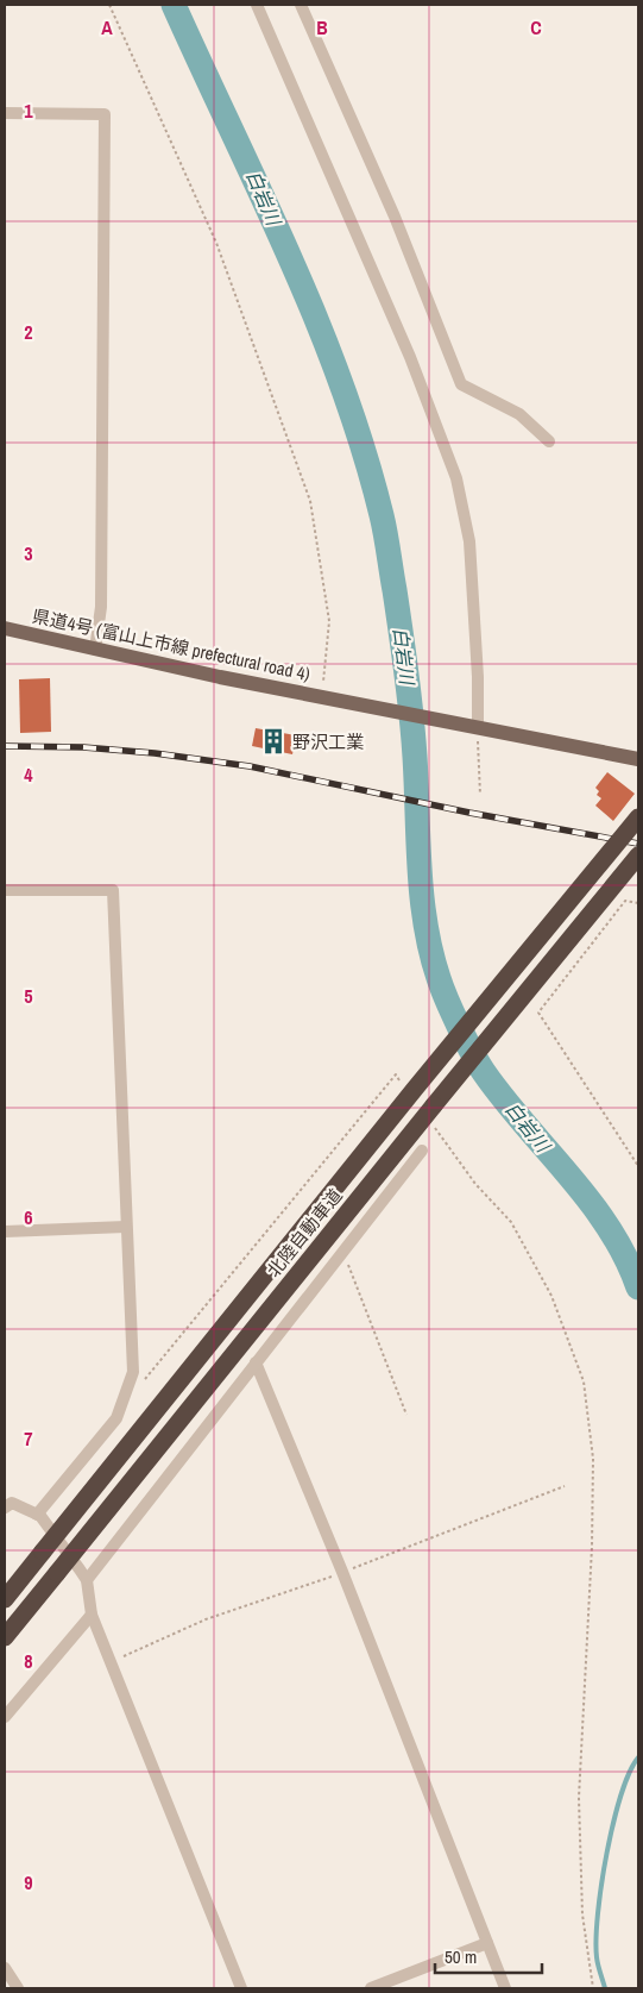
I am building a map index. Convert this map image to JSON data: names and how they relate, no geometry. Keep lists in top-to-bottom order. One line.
{"streets":{"highway":["北陸自動車道"],"main road":["県道4号 (富山上市線 prefectural road 4)"]},"water":["白岩川"],"places":{"building":["野沢工業"]},"scale_bar":"50 m","grid":{"columns":["A","B","C"],"rows":["1","2","3","4","5","6","7","8","9"]}}
